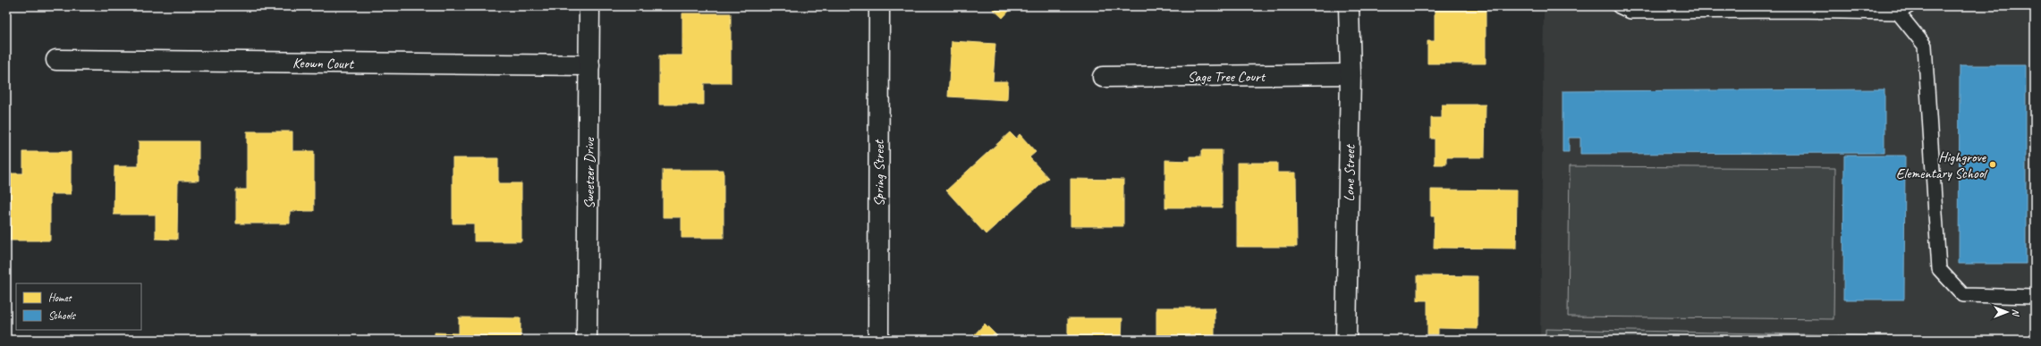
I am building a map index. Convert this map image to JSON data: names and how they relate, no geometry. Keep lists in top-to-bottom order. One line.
{"streets":{"street":["Keown Court","Sage Tree Court","Sweetzer Drive","Spring Street","Lone Street"]},"crossings":[["Keown Court","Sweetzer Drive"],["Sage Tree Court","Lone Street"]],"places":["Highgrove Elementary School"],"legend":["Homes","Schools"],"north":"right"}
